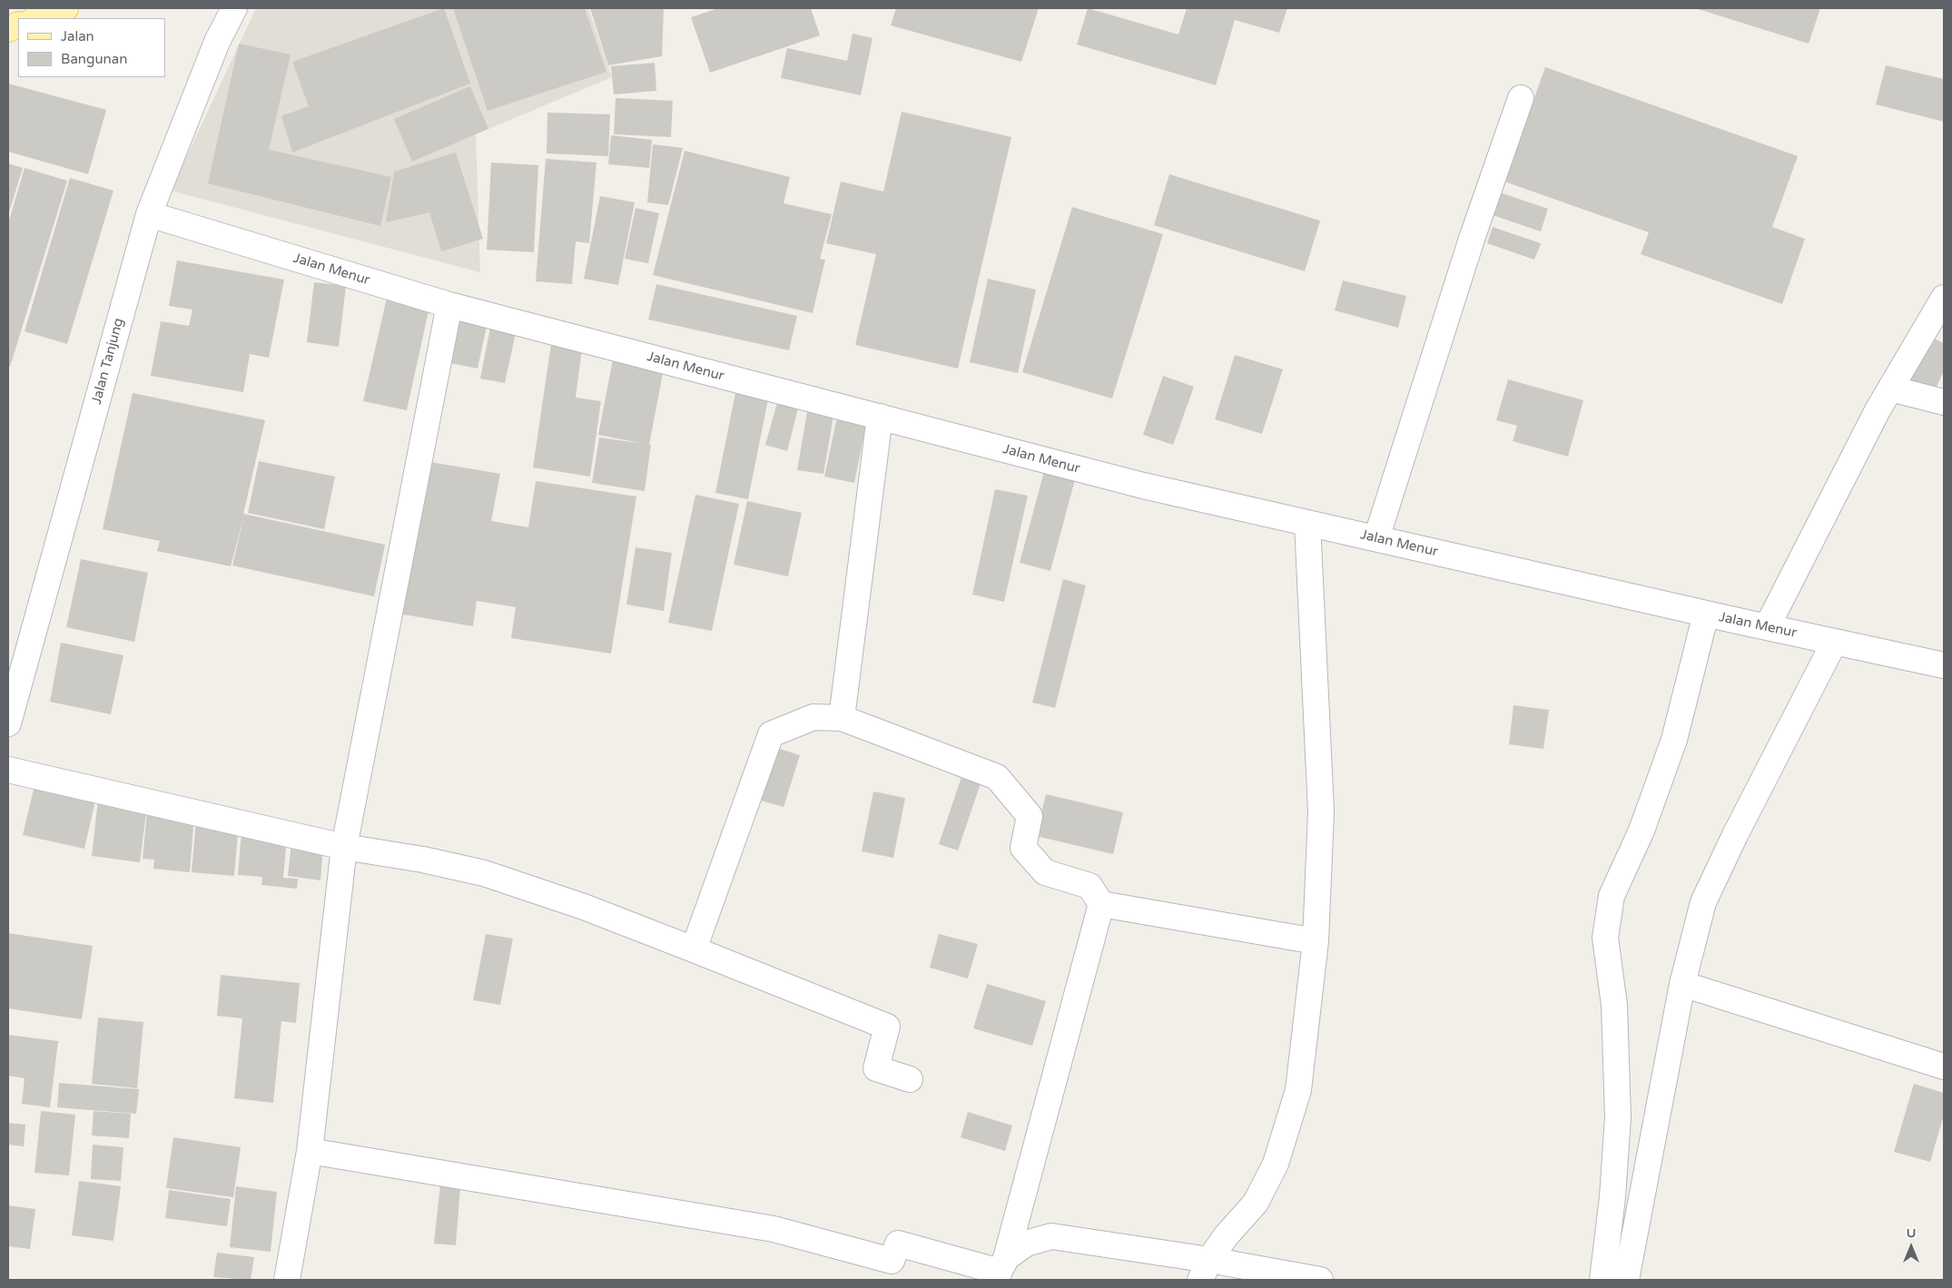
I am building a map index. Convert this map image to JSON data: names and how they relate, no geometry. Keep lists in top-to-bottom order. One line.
{"streets":{"street":["Jalan Menur","Jalan Tanjung"]},"crossings":[["Jalan Menur","Jalan Tanjung"]],"legend":["Jalan","Bangunan"],"north":"top"}
